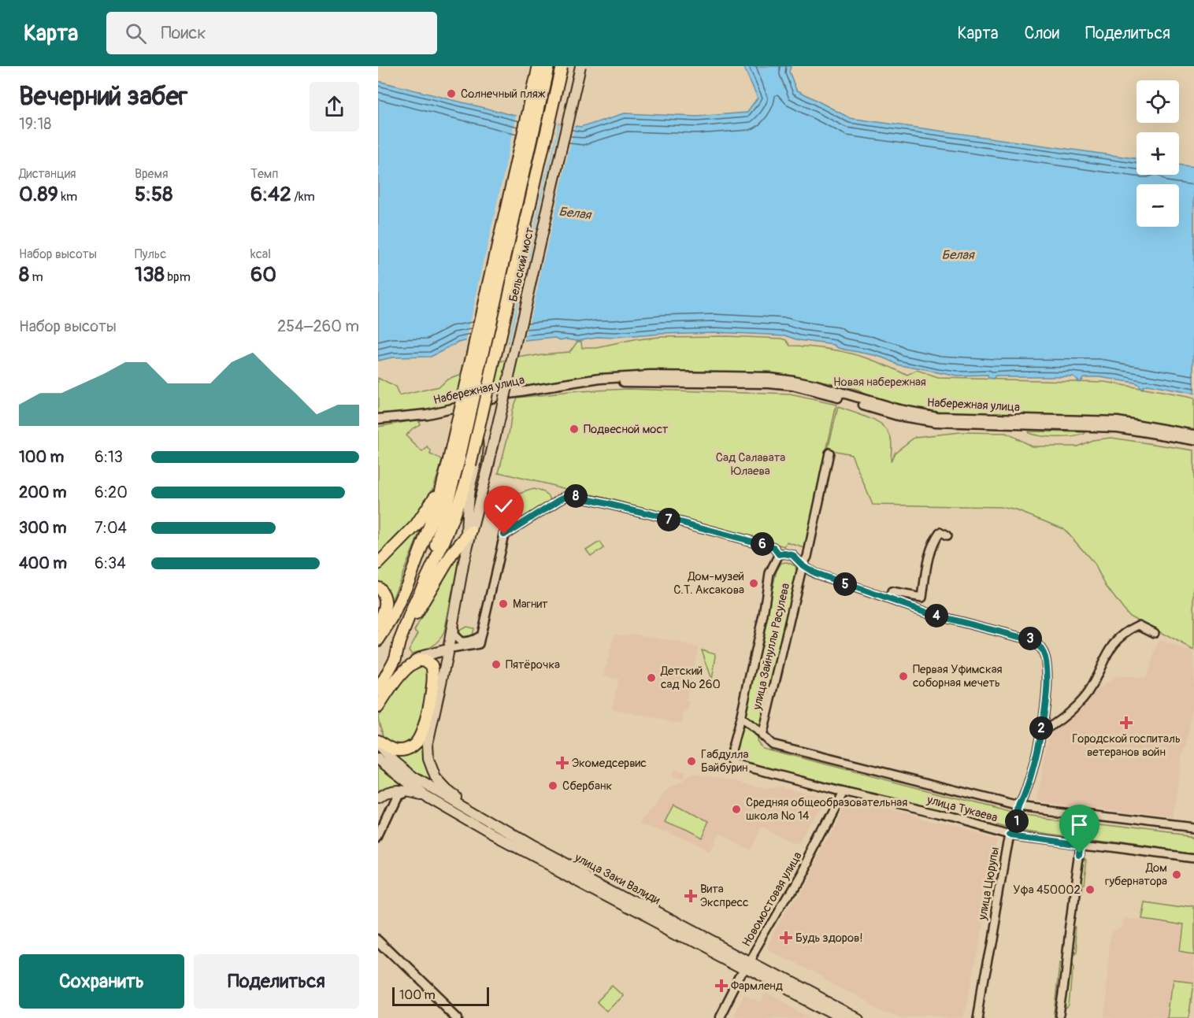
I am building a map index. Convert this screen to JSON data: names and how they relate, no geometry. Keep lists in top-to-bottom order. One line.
{"streets":{"main road":["Бельский мост","улица Заки Валиди"],"street":["Набережная улица","улица Зайнуллы Расулева","улица Тукаева","улица Цюрупы","Новомостовая улица"]},"crossings":[["улица Зайнуллы Расулева","улица Тукаева"],["улица Тукаева","улица Цюрупы"],["улица Тукаева","Новомостовая улица"],["улица Заки Валиди","Новомостовая улица"]],"water":["Белая"],"parks":["Новая набережная","Сад Салавата Юлаева"],"places":{"other":["Солнечный пляж","Подвесной мост","Дом-музей С.Т. Аксакова","Магнит","Пятёрочка","Первая Уфимская соборная мечеть","Детский сад № 260","Габдулла Байбурин","Сбербанк","Средняя общеобразовательная школа № 14","Дом губернатора","Уфа 450002"],"health":["Городской госпиталь ветеранов войн","Экомедсервис","Вита Экспресс","Будь здоров!","Фармленд"]},"scale_bar":"100 m","page":{"header":"Карта","search":"Поиск","nav":["Карта","Слои","Поделиться"],"heading":["Вечерний забег","19:18"],"map_buttons":["+","−"],"stats":[["Дистанция","0.89 km"],["Время","5:58"],["Темп","6:42 /km"],["Набор высоты","8 m"],["Пульс","138 bpm"],["kcal","60"]],"chart":["Набор высоты","254–260 m"],"list":[{"name":"100 m","note":"6:13"},{"name":"200 m","note":"6:20"},{"name":"300 m","note":"7:04"},{"name":"400 m","note":"6:34"}],"pins":["8","7","6","5","4","3","2","1"],"buttons":["Сохранить","Поделиться"],"scale":"100 m"}}
